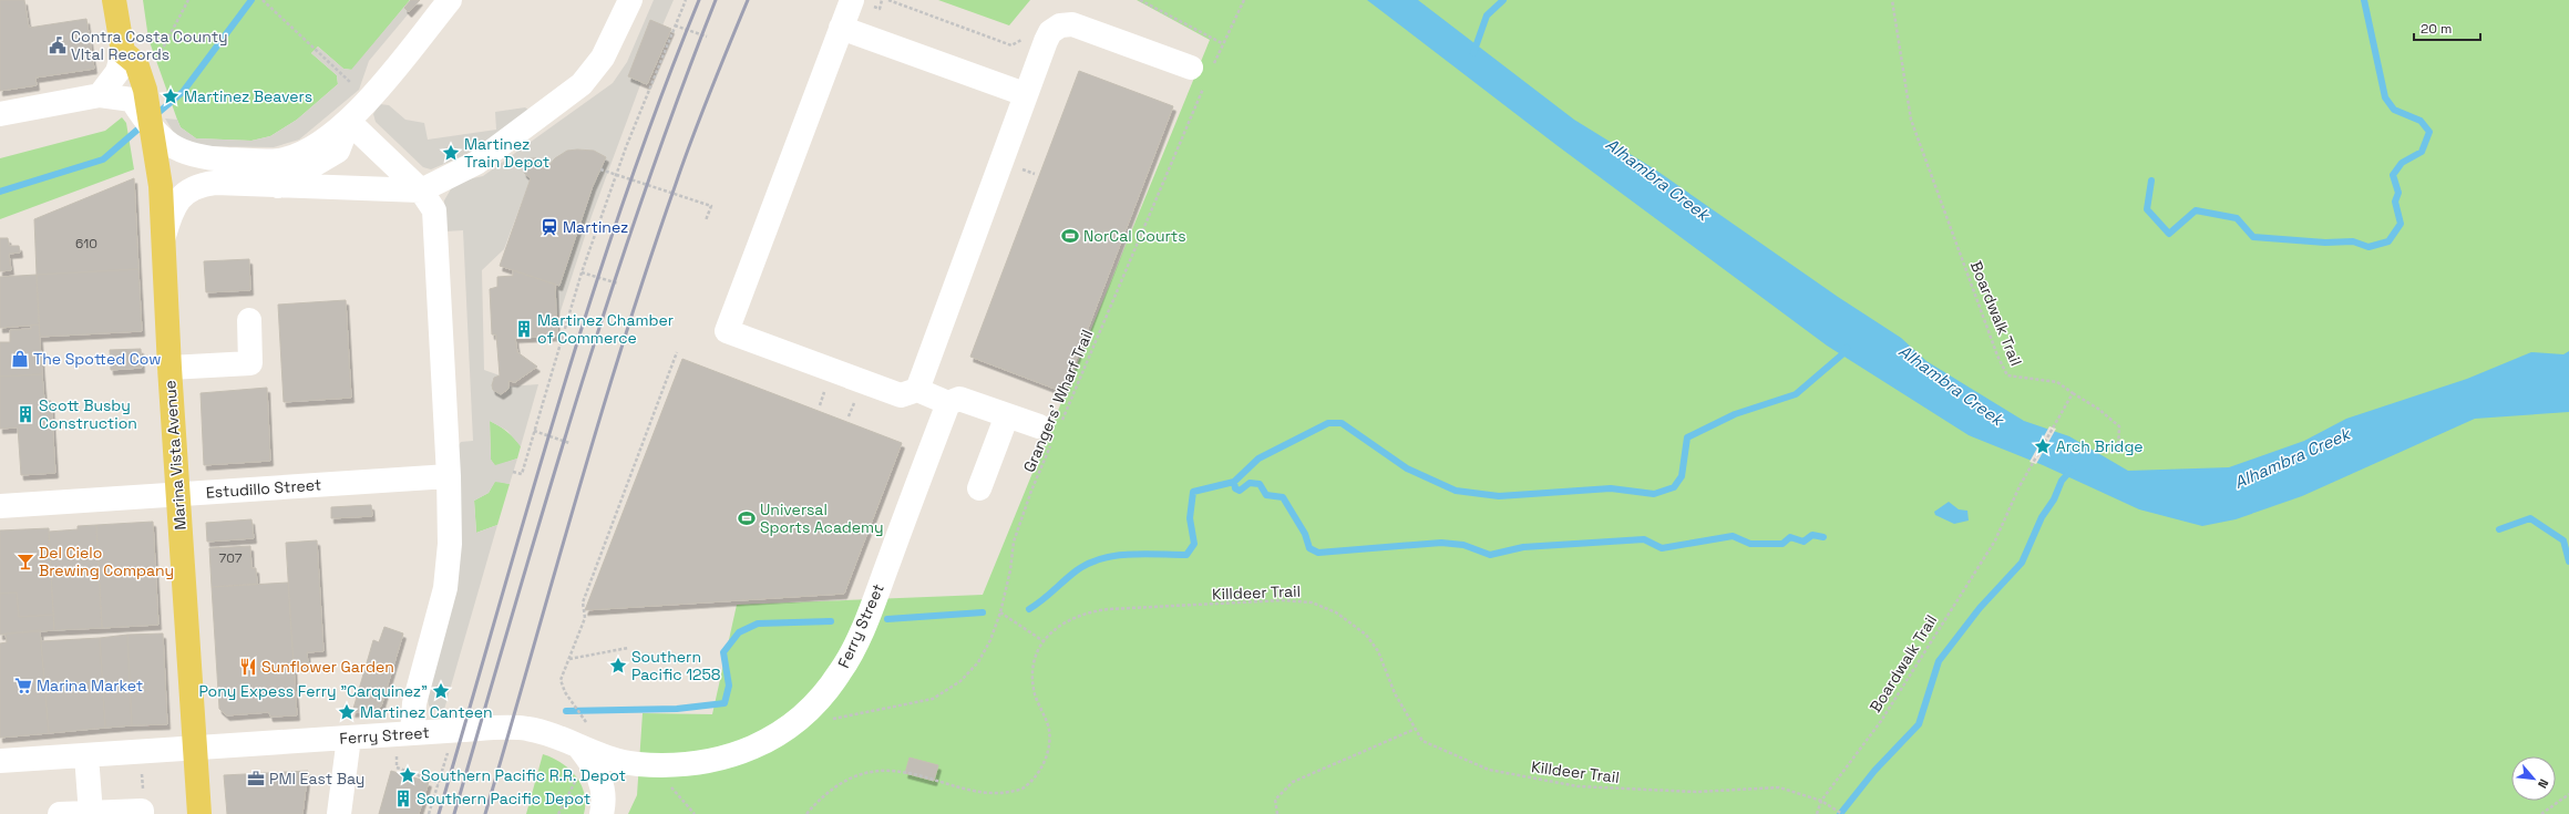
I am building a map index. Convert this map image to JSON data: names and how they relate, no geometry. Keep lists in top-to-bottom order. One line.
{"streets":{"main road":["Marina Vista Avenue"],"street":["Estudillo Street","Ferry Street"],"path":["Boardwalk Trail","Grangers' Wharf Trail","Killdeer Trail"]},"crossings":[["Boardwalk Trail","Killdeer Trail"],["Marina Vista Avenue","Estudillo Street"],["Marina Vista Avenue","Ferry Street"]],"water":["Alhambra Creek"],"places":{"public building":["Contra Costa County VItal Records"],"place":["Martinez Beavers","Martinez Train Depot","Arch Bridge","Southern Pacific 1258","Pony Expess Ferry \"Carquinez\"","Martinez Canteen","Southern Pacific R.R. Depot"],"station":["Martinez"],"sports":["NorCal Courts","Universal Sports Academy"],"building":["Martinez Chamber of Commerce","Scott Busby Construction","Southern Pacific Depot"],"shop":["The Spotted Cow"],"bar":["Del Cielo Brewing Company"],"restaurant":["Sunflower Garden"],"supermarket":["Marina Market"],"office":["PMI East Bay"]},"house_numbers":["610","707"],"scale_bar":"20 m","north":"bottom right"}
